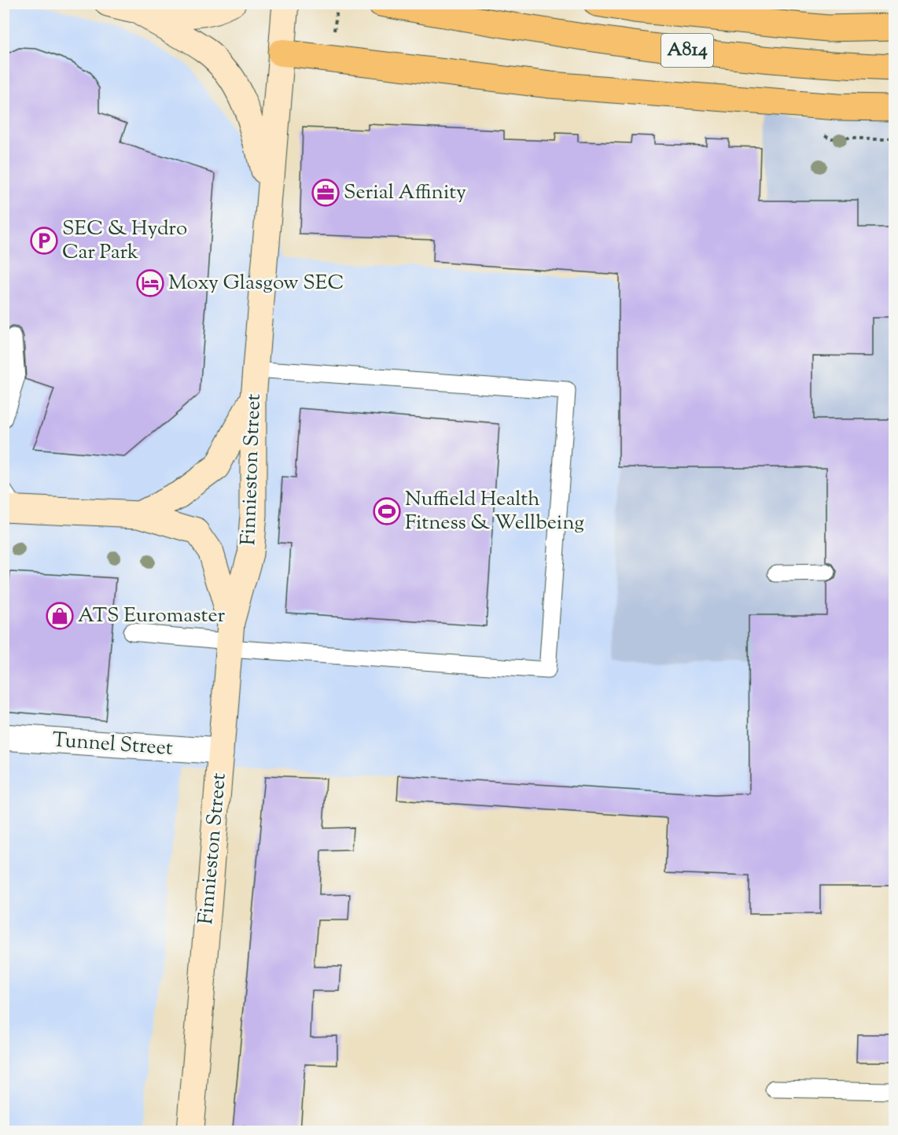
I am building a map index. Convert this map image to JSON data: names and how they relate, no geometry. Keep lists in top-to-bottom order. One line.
{"streets":{"main road":["A814"],"street":["Finnieston Street","Tunnel Street"]},"crossings":[["Finnieston Street","Tunnel Street"]],"places":{"office":["Serial Affinity"],"parking":["SEC & Hydro Car Park"],"hotel":["Moxy Glasgow SEC"],"sports":["Nuffield Health Fitness & Wellbeing"],"shop":["ATS Euromaster"]}}
